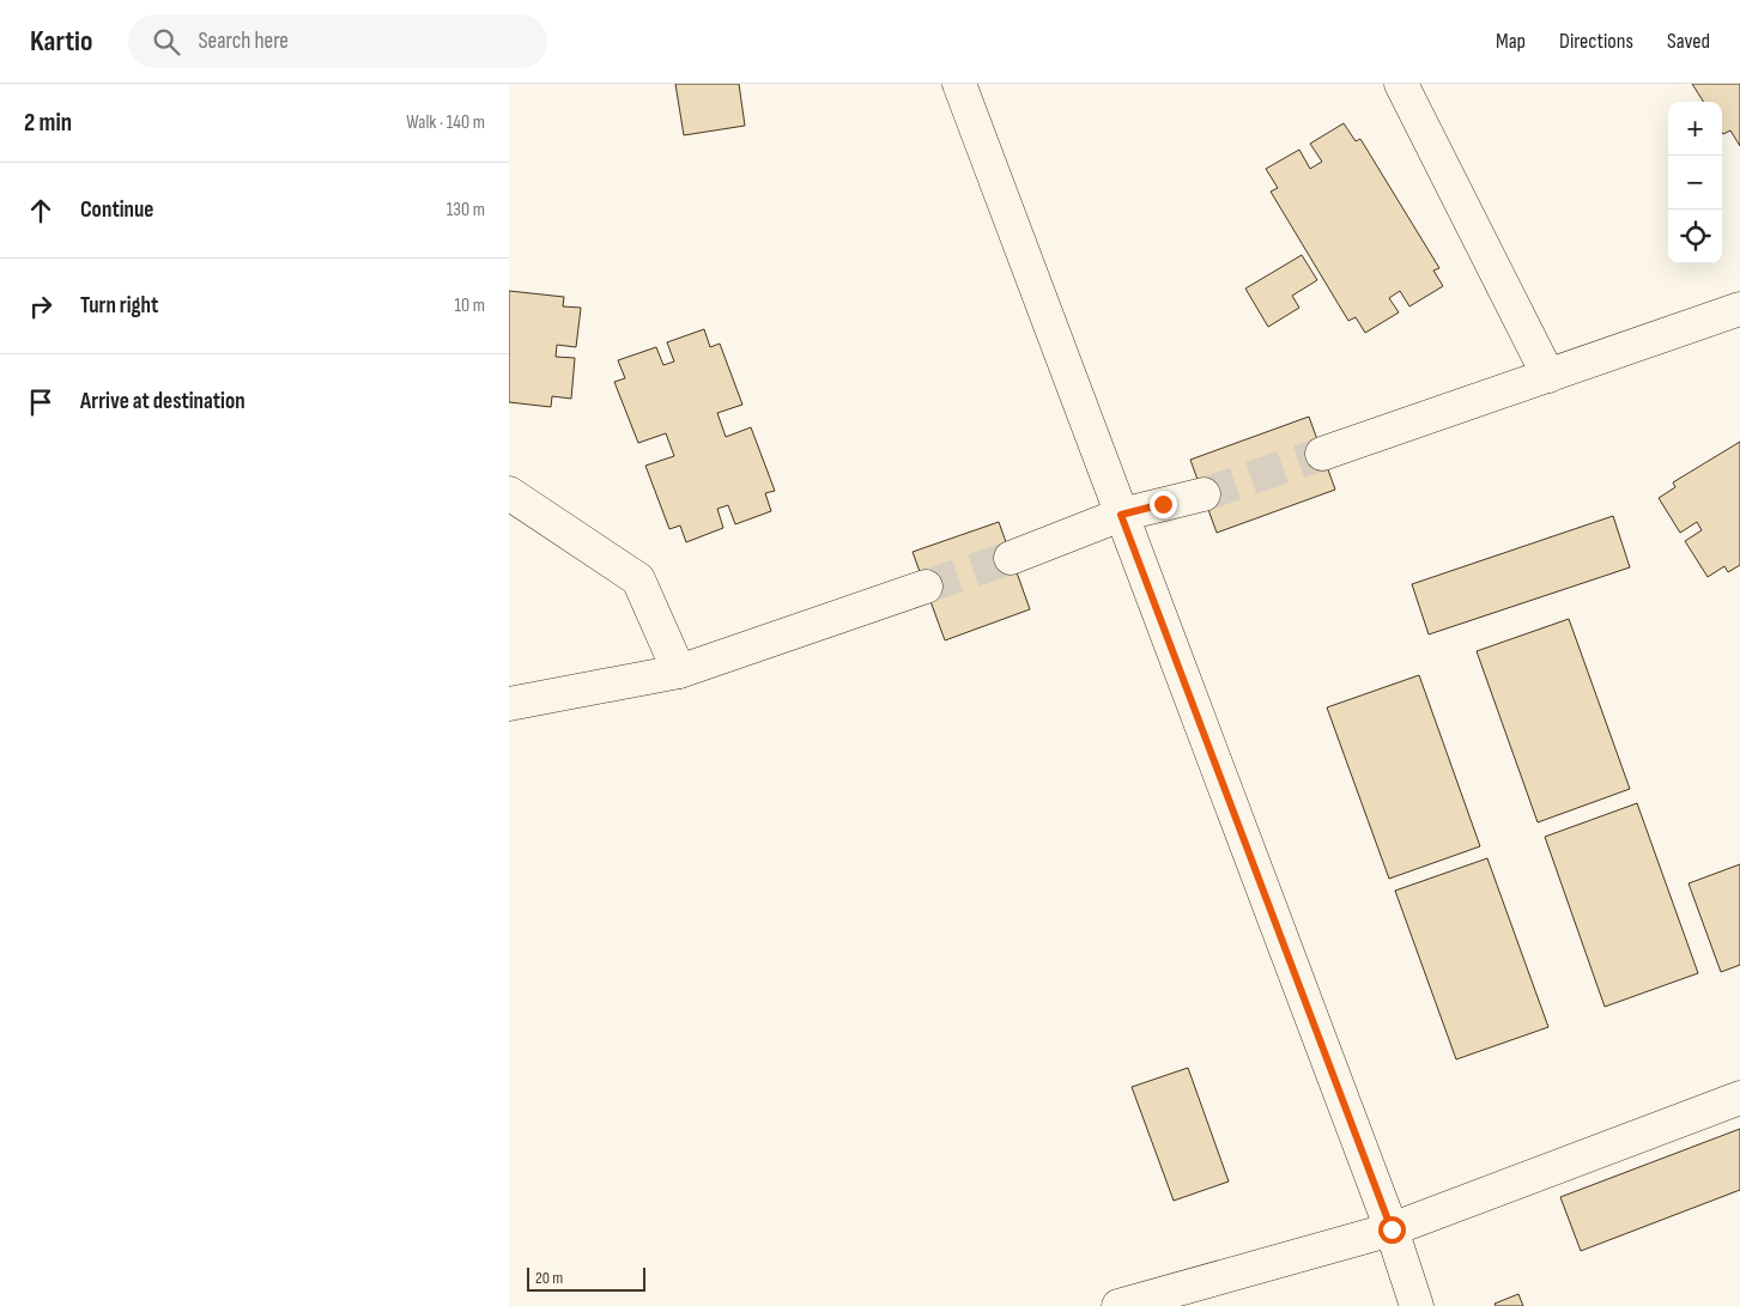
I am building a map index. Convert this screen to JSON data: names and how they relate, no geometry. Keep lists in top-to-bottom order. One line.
{"scale_bar":"20 m","page":{"header":"Kartio","search":"Search here","nav":["Map","Directions","Saved"],"heading":["2 min","Walk · 140 m"],"map_buttons":["+","−"],"list":[["Continue","130 m"],["Turn right","10 m"],"Arrive at destination"],"scale":"20 m"}}
